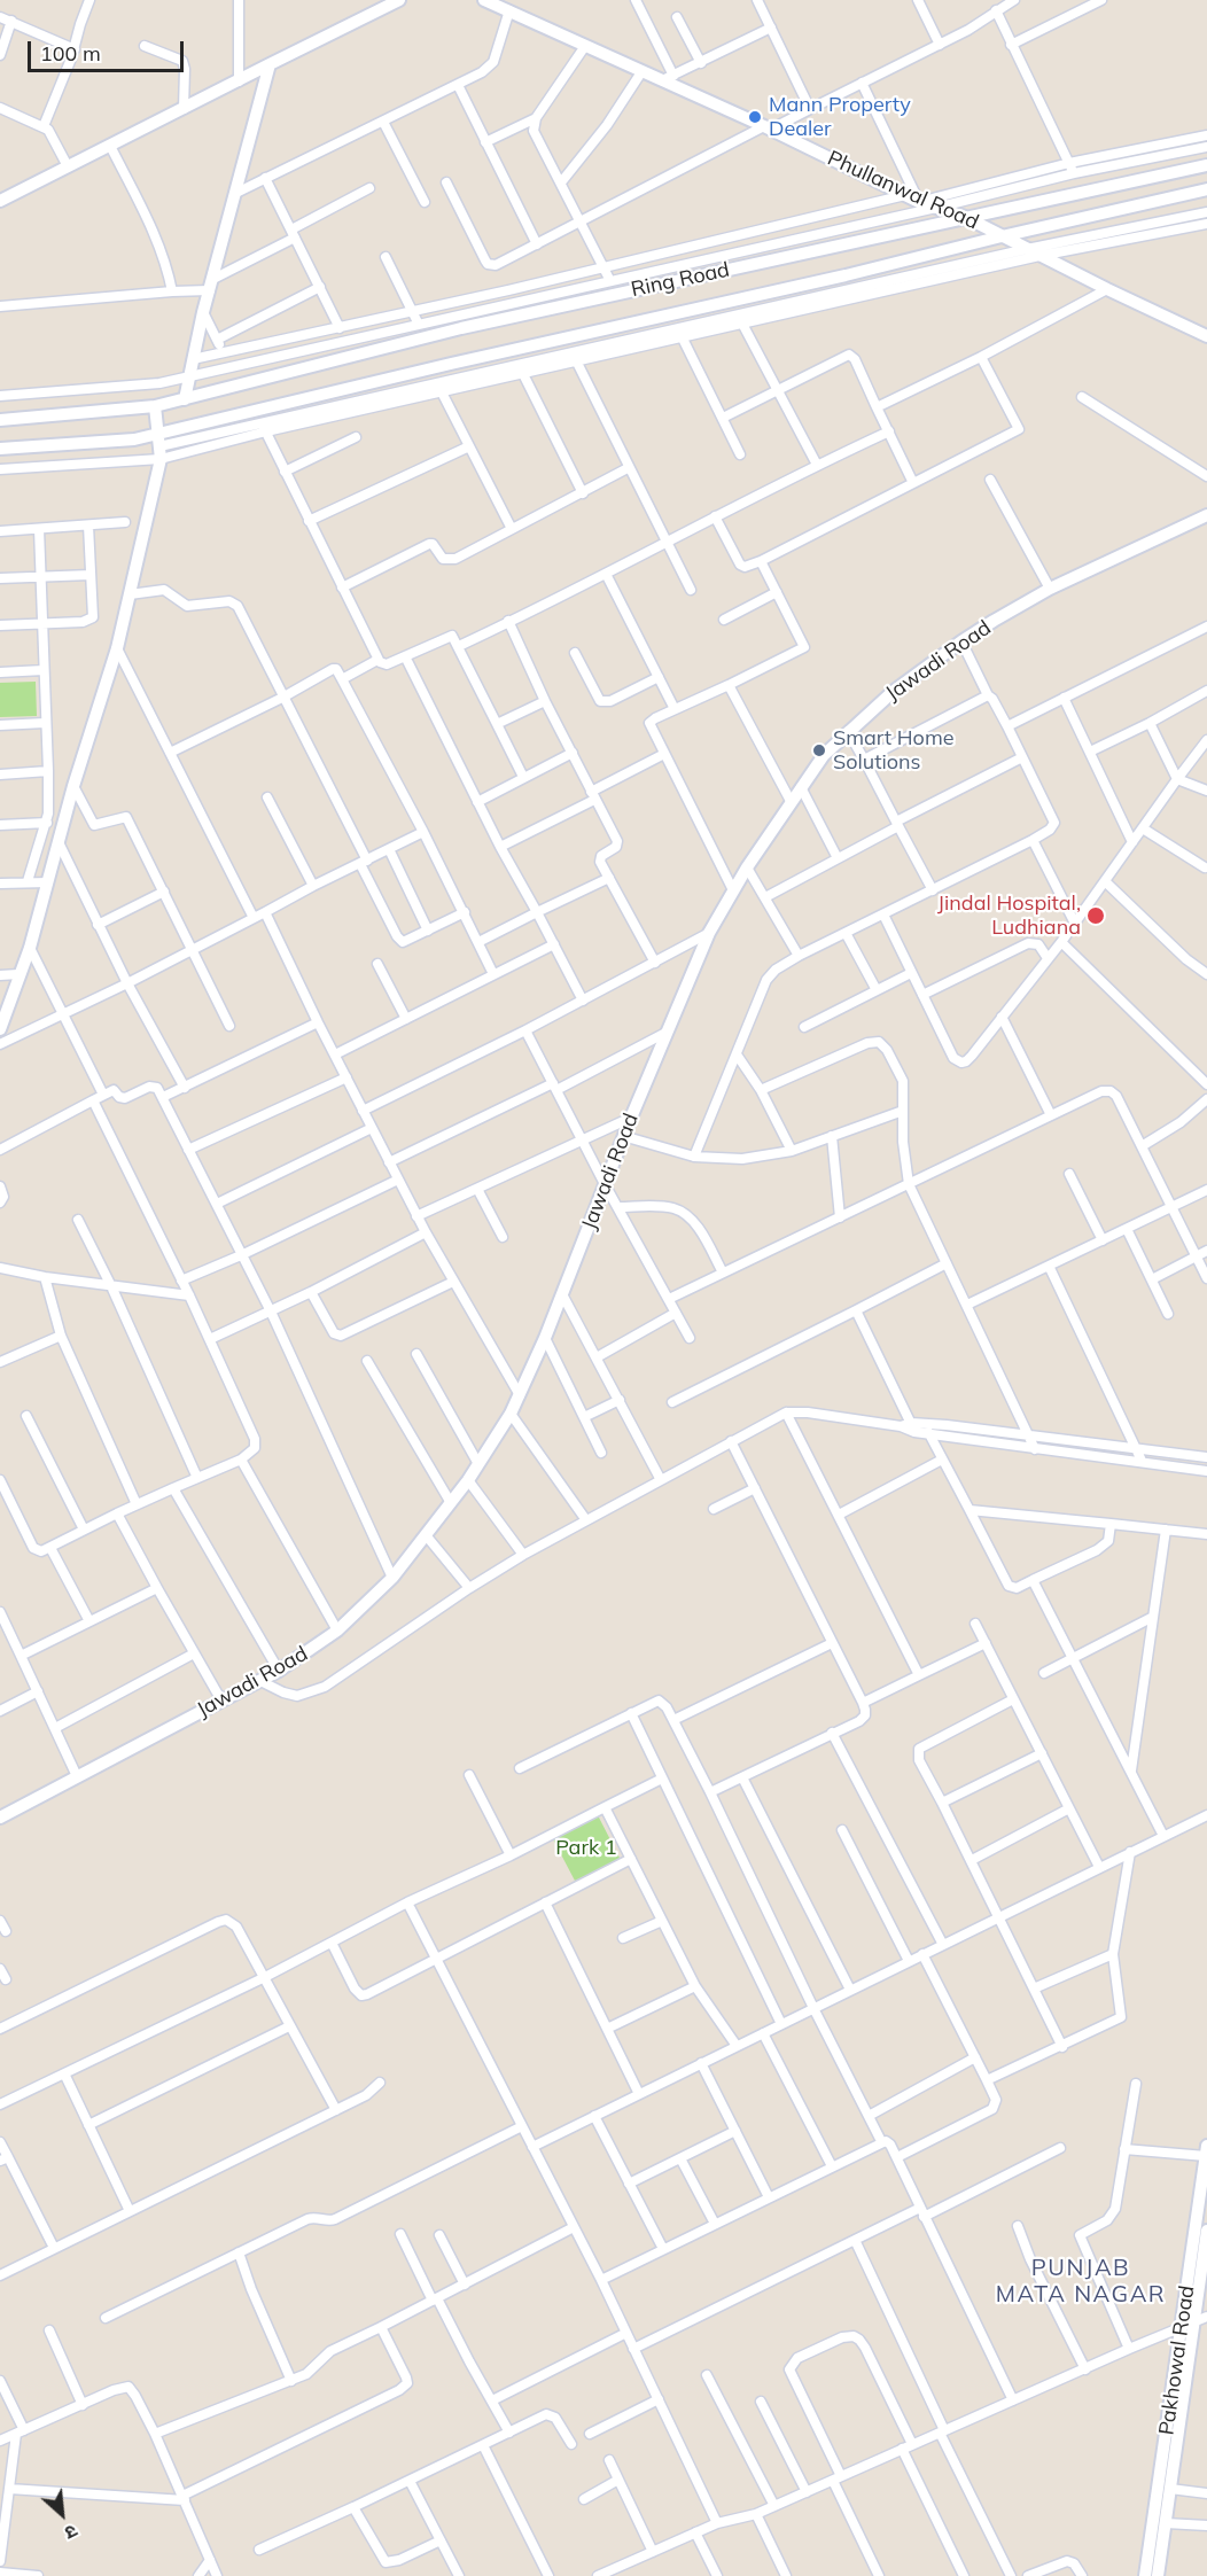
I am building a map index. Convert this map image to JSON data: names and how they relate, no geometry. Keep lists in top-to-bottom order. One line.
{"streets":{"street":["Phullanwal Road","Ring Road","Jawadi Road","Pakhowal Road"]},"crossings":[["Phullanwal Road","Ring Road"]],"districts":["PUNJAB MATA NAGAR"],"parks":["Park 1"],"places":["Mann Property Dealer","Smart Home Solutions","Jindal Hospital, Ludhiana"],"scale_bar":"100 m","north":"bottom right"}
